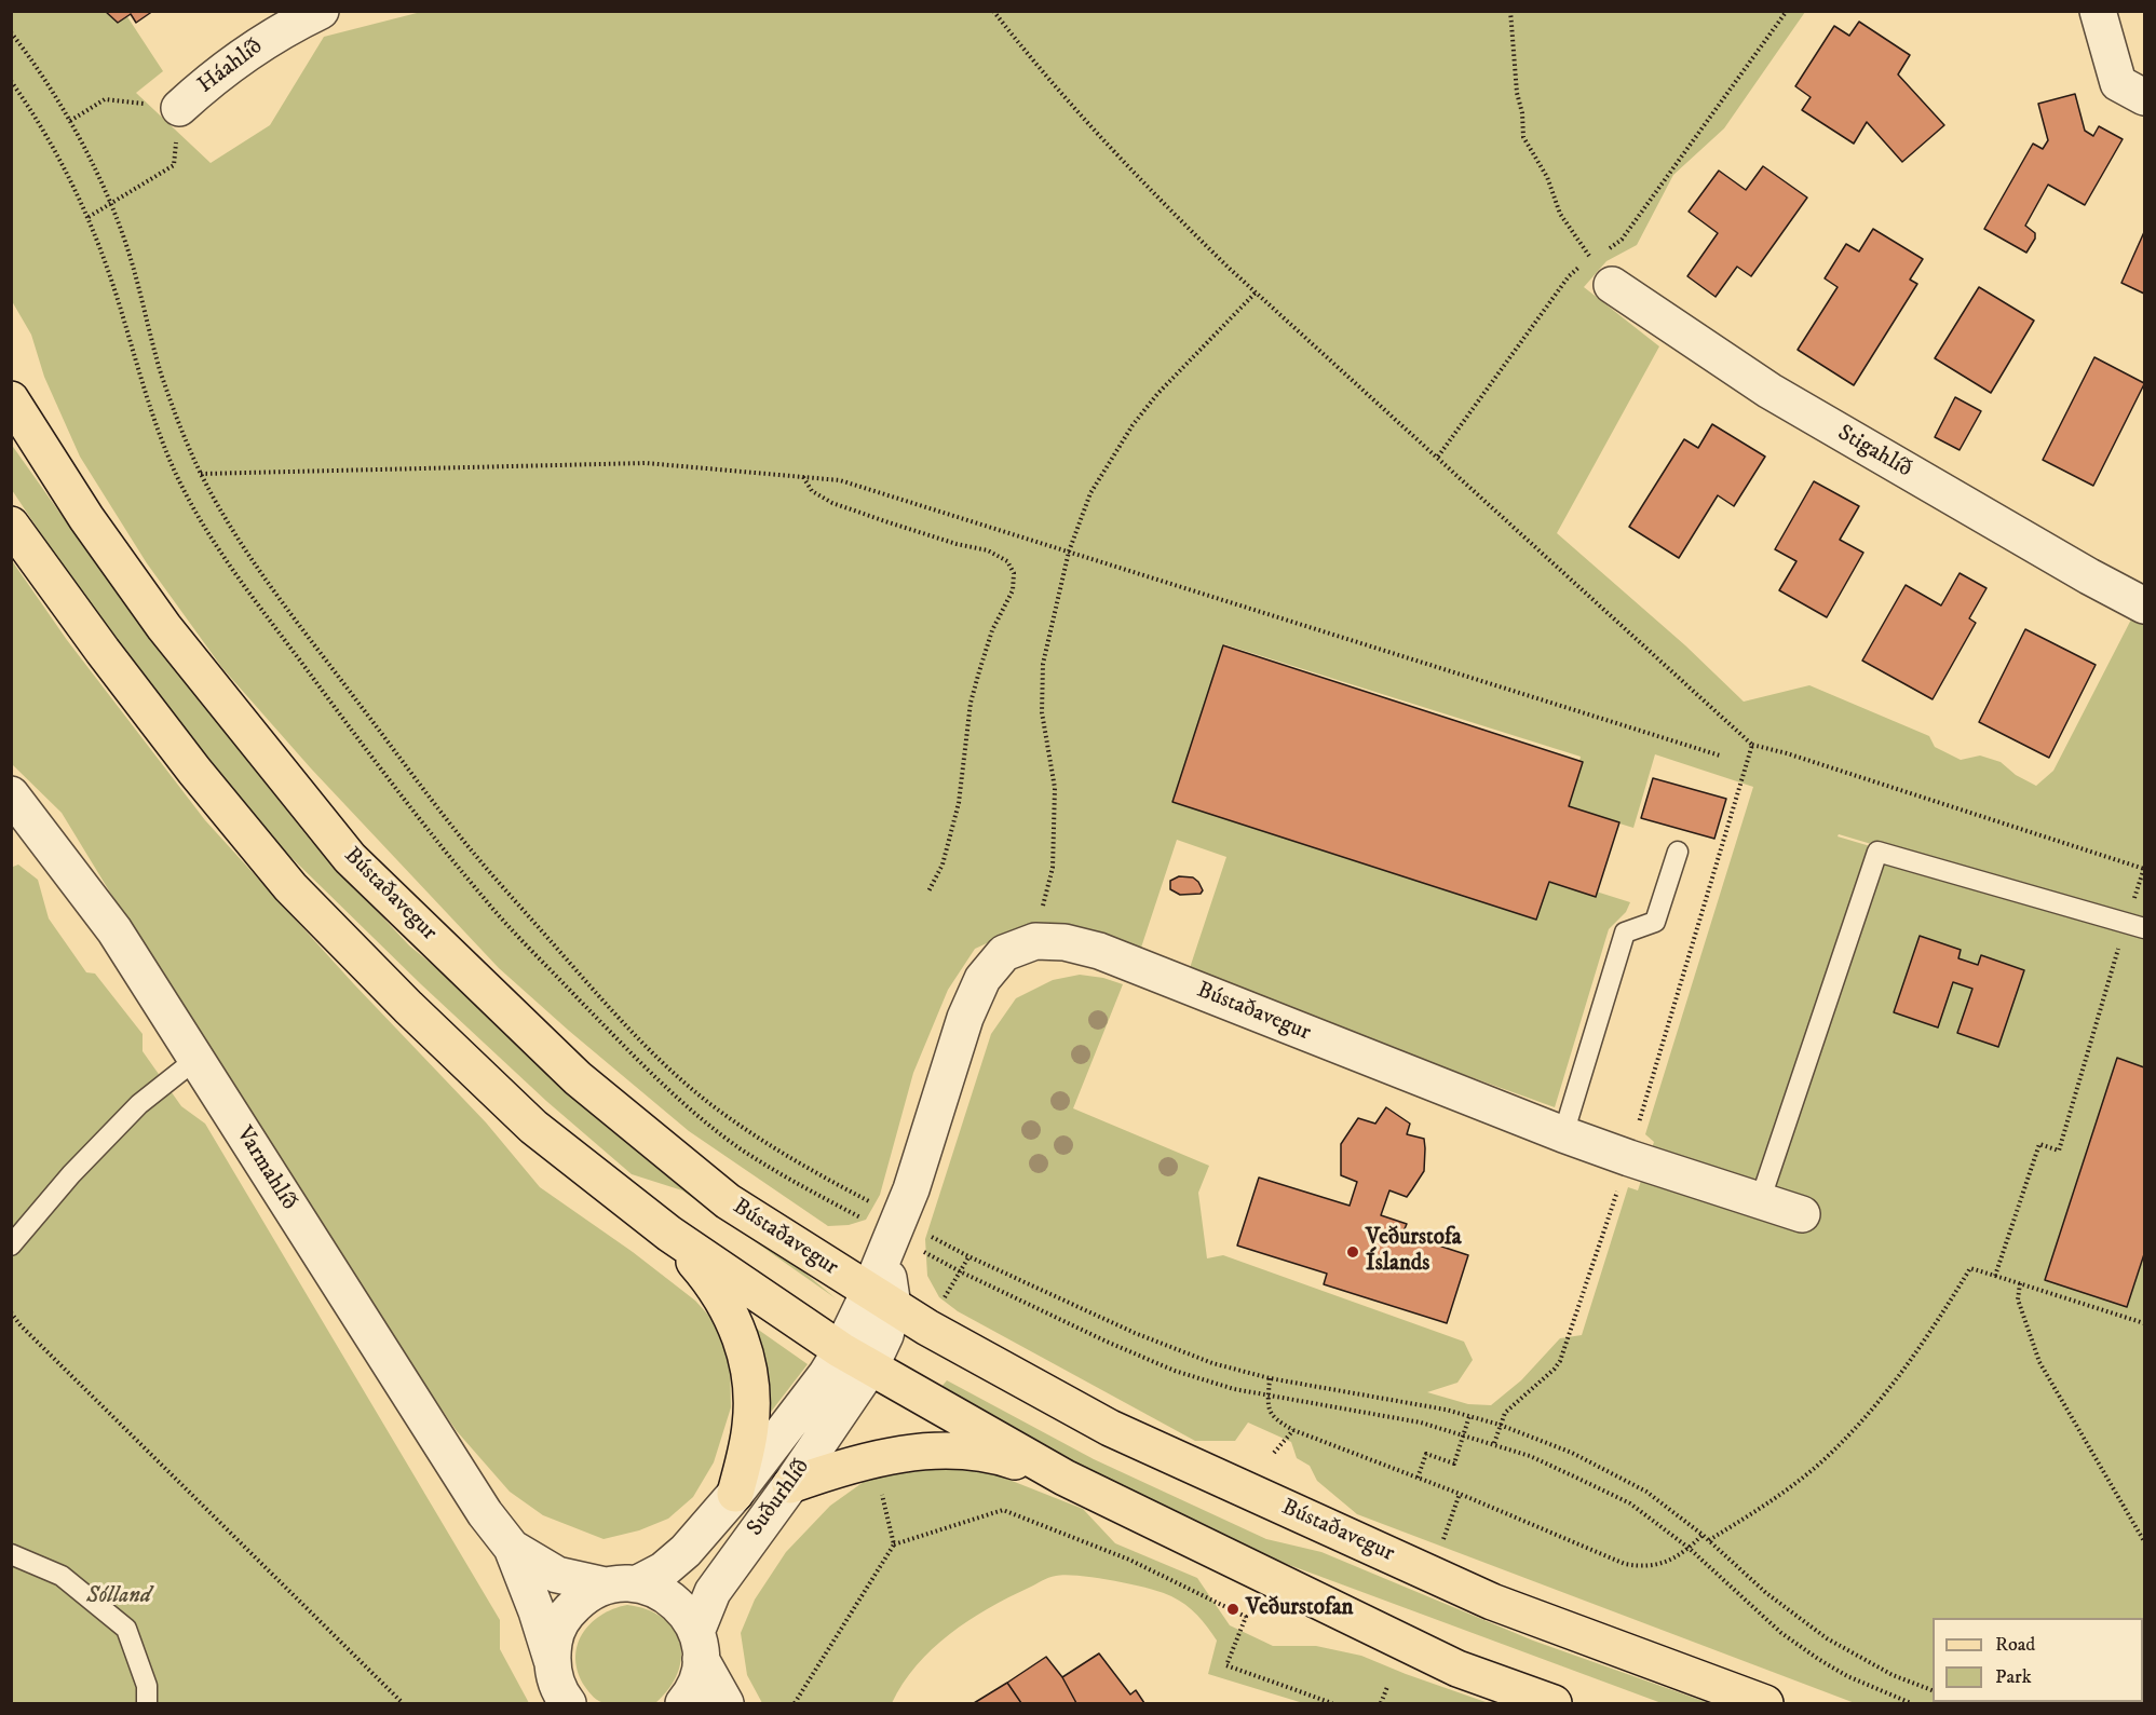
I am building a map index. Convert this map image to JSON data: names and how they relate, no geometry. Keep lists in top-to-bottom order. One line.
{"streets":{"main road":["Bústaðavegur"],"street":["Háahlíð","Stigahlíð","Varmahlíð","Suðurhlíð"]},"crossings":[["Bústaðavegur","Suðurhlíð"],["Varmahlíð","Suðurhlíð"]],"parks":["Sólland"],"places":["Veðurstofa Íslands","Veðurstofan"],"legend":["Road","Park"]}
